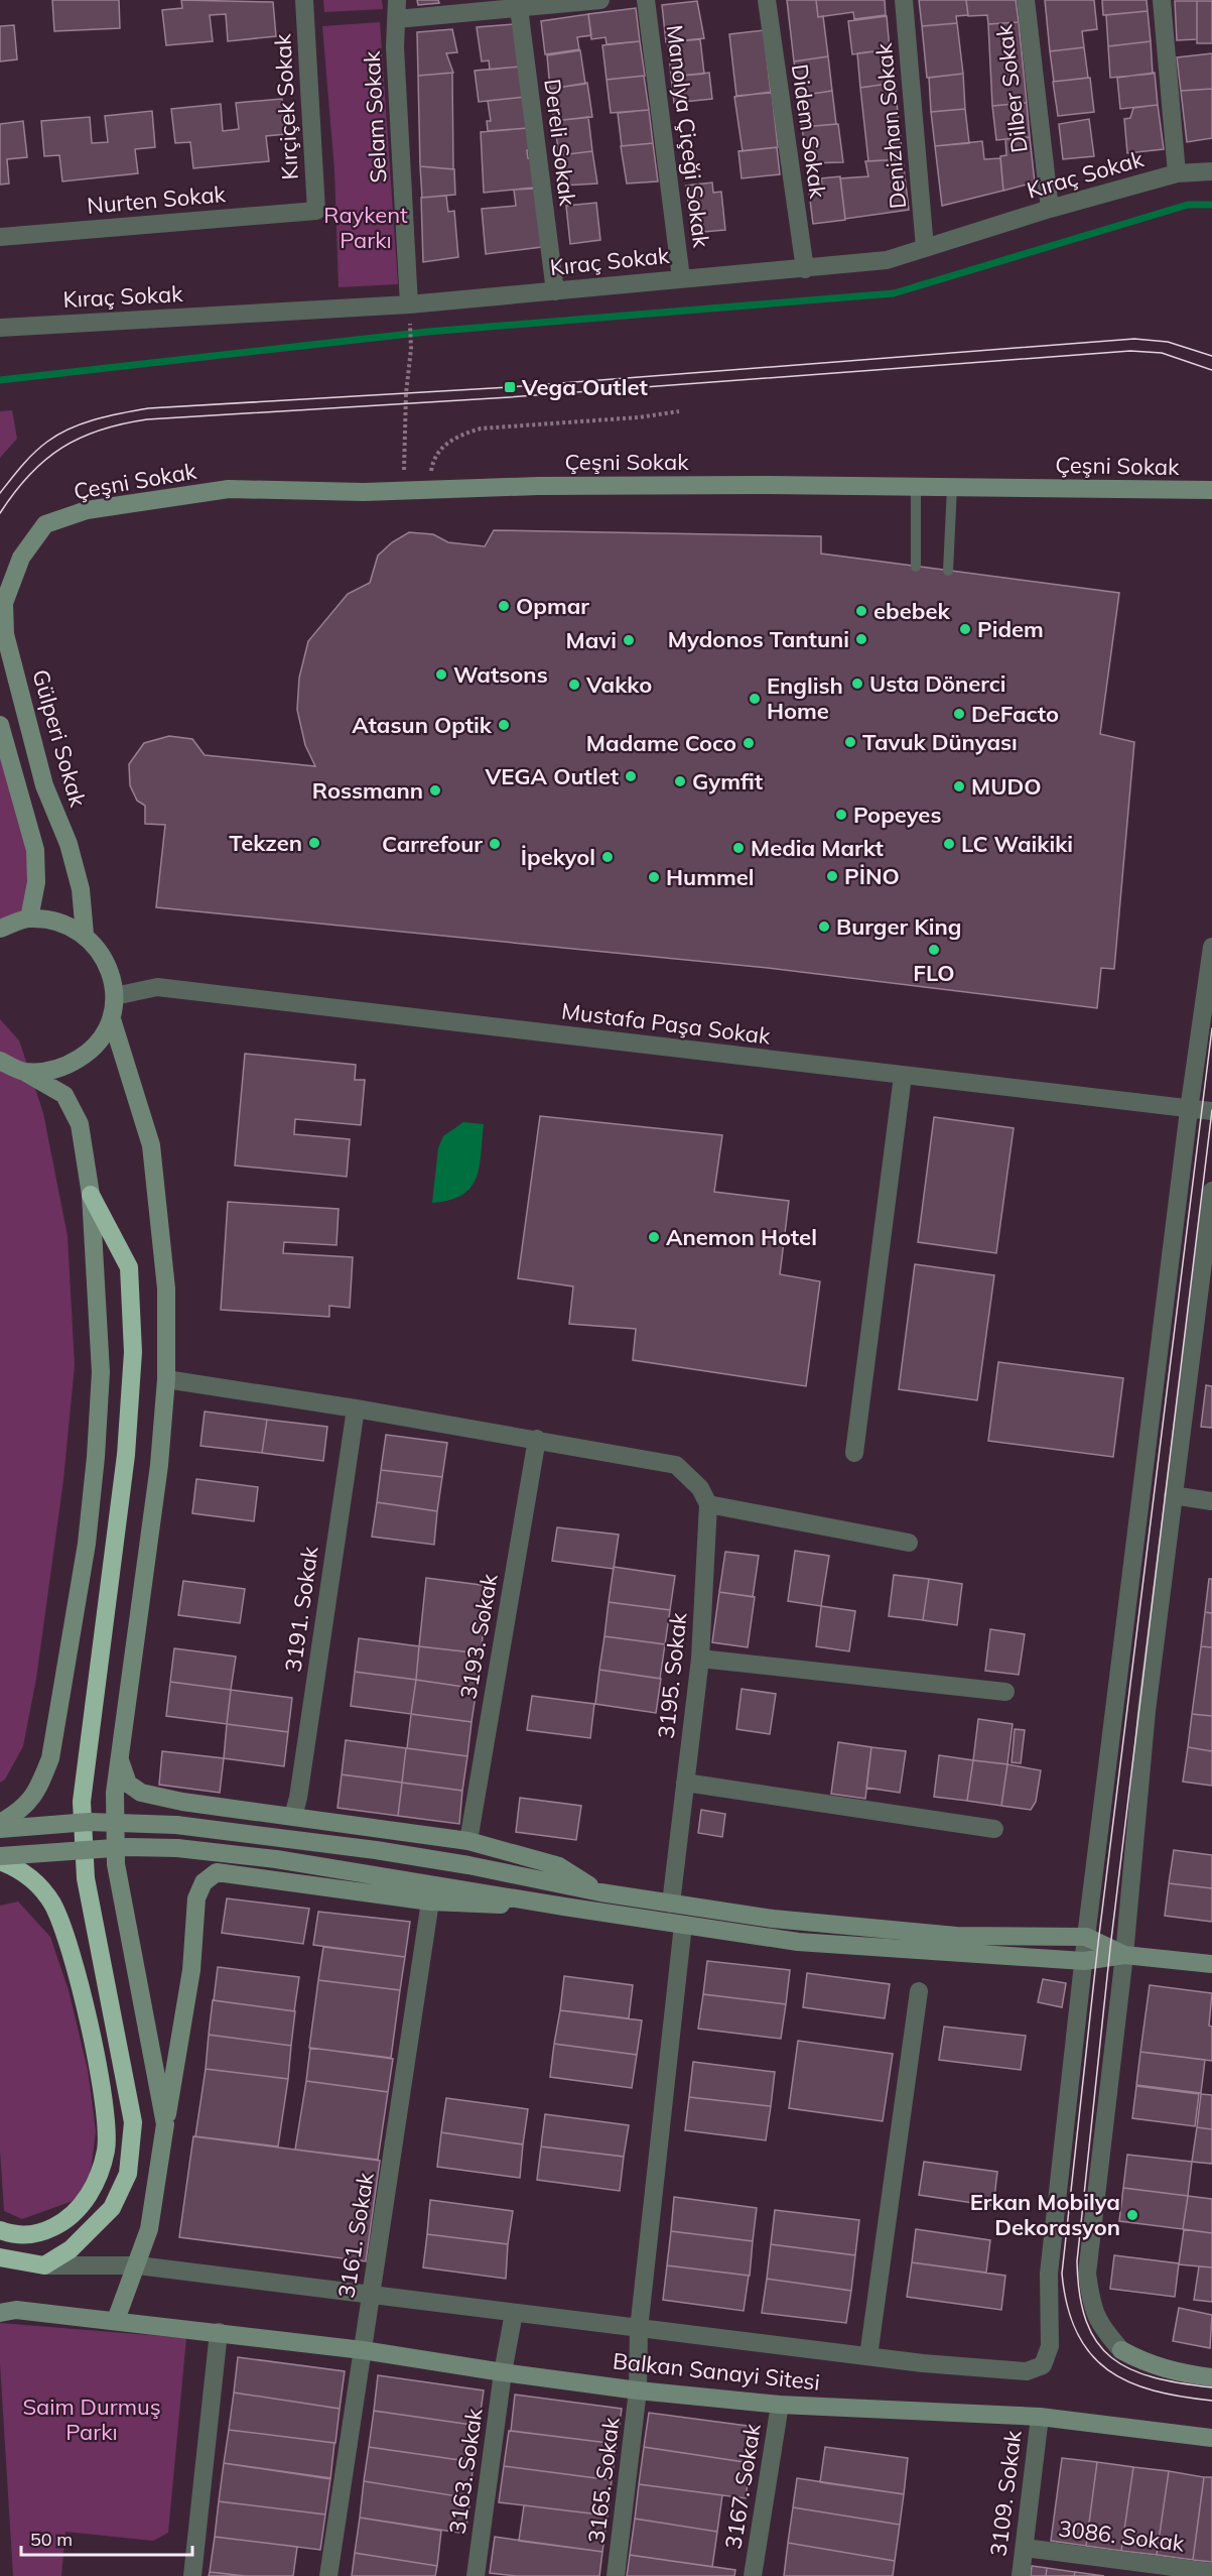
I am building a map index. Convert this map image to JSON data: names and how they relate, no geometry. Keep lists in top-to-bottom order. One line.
{"streets":{"street":["Dilber Sokak","Kırçiçek Sokak","Selam Sokak","Denizhan Sokak","Didem Sokak","Manolya Çiçeği Sokak","Dereli Sokak","Kıraç Sokak","Nurten Sokak","Çeşni Sokak","Gülperi Sokak","Mustafa Paşa Sokak","3191. Sokak","3193. Sokak","3195. Sokak","3161. Sokak","Balkan Sanayi Sitesi","3163. Sokak","3165. Sokak","3167. Sokak","3109. Sokak","3086. Sokak"]},"crossings":[["Dilber Sokak","Kıraç Sokak"],["Kırçiçek Sokak","Nurten Sokak"],["Selam Sokak","Kıraç Sokak"],["Denizhan Sokak","Kıraç Sokak"],["Didem Sokak","Kıraç Sokak"],["Manolya Çiçeği Sokak","Kıraç Sokak"],["Dereli Sokak","Kıraç Sokak"],["Çeşni Sokak","Gülperi Sokak"],["3161. Sokak","Balkan Sanayi Sitesi"],["Balkan Sanayi Sitesi","3163. Sokak"],["Balkan Sanayi Sitesi","3165. Sokak"],["Balkan Sanayi Sitesi","3167. Sokak"],["Balkan Sanayi Sitesi","3109. Sokak"],["3109. Sokak","3086. Sokak"]],"parks":["Raykent Parkı","Saim Durmuş Parkı"],"places":{"transit":["Vega Outlet"],"other":["Opmar","ebebek","Pidem","Mydonos Tantuni","Mavi","Watsons","Usta Dönerci","Vakko","English Home","DeFacto","Atasun Optik","Tavuk Dünyası","Madame Coco","VEGA Outlet","Gymfit","MUDO","Rossmann","Popeyes","Tekzen","Carrefour","LC Waikiki","Media Markt","İpekyol","PİNO","Hummel","Burger King","FLO","Anemon Hotel","Erkan Mobilya Dekorasyon"]},"scale_bar":"50 m"}
